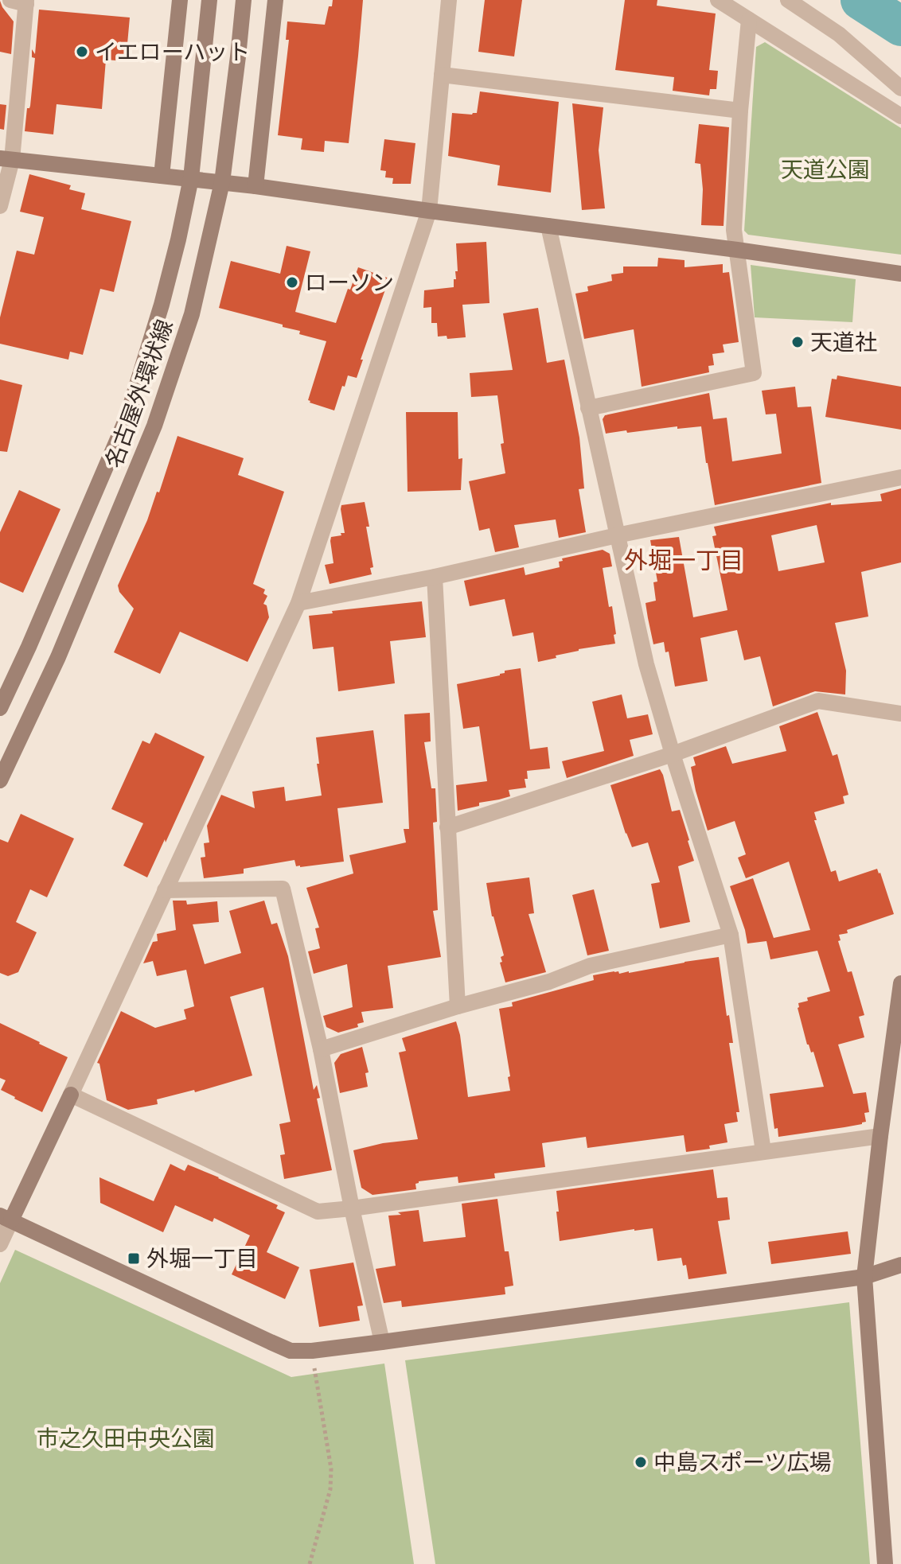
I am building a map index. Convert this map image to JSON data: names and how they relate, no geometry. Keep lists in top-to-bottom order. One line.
{"streets":{"street":["名古屋外環状線"]},"districts":["外堀一丁目"],"parks":["天道公園","市之久田中央公園"],"places":{"other":["イエローハット","ローソン","天道社","中島スポーツ広場"],"transit":["外堀一丁目"]}}
